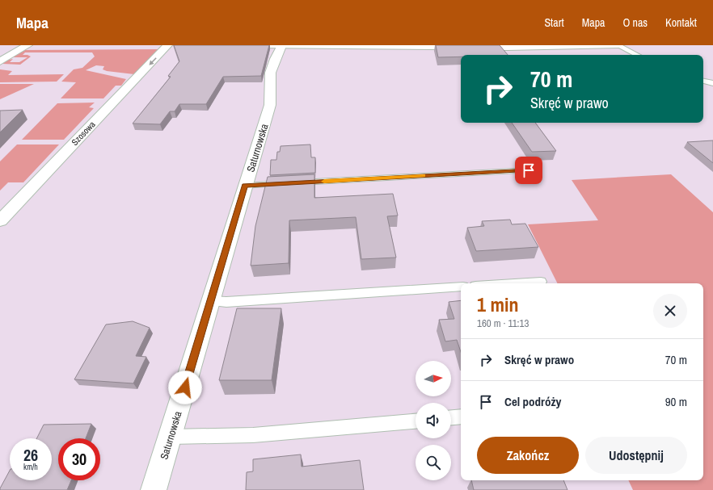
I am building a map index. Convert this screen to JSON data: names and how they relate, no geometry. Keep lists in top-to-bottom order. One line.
{"streets":{"street":["Szosowa","Saturnowska"]},"one_way":["Szosowa"],"north":"right","page":{"header":"Mapa","nav":["Start","Mapa","O nas","Kontakt"],"turn":["70 m","Skręć w prawo"],"heading":["1 min","160 m · 11:13"],"list":[{"name":"Skręć w prawo","value":"70 m"},{"name":"Cel podróży","value":"90 m"}],"buttons":["Zakończ","Udostępnij"],"speed":"26 km/h","limit":"30"}}
